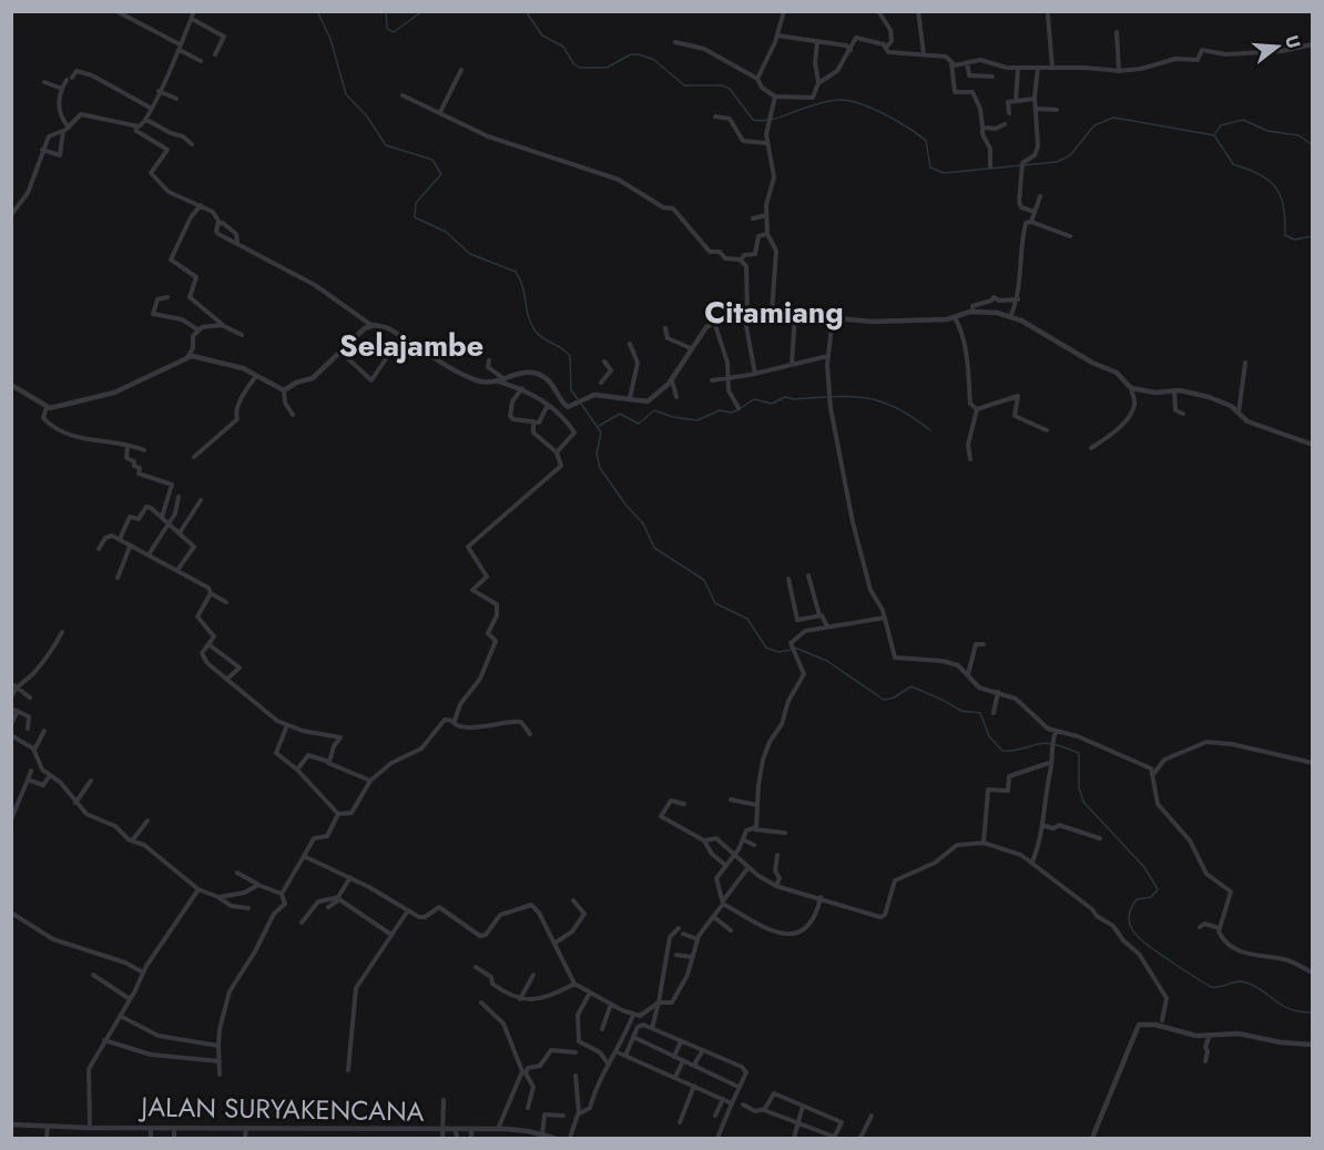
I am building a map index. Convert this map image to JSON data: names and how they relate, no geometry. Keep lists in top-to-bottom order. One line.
{"streets":{"street":["JALAN SURYAKENCANA"]},"districts":["Citamiang","Selajambe"],"north":"right"}
